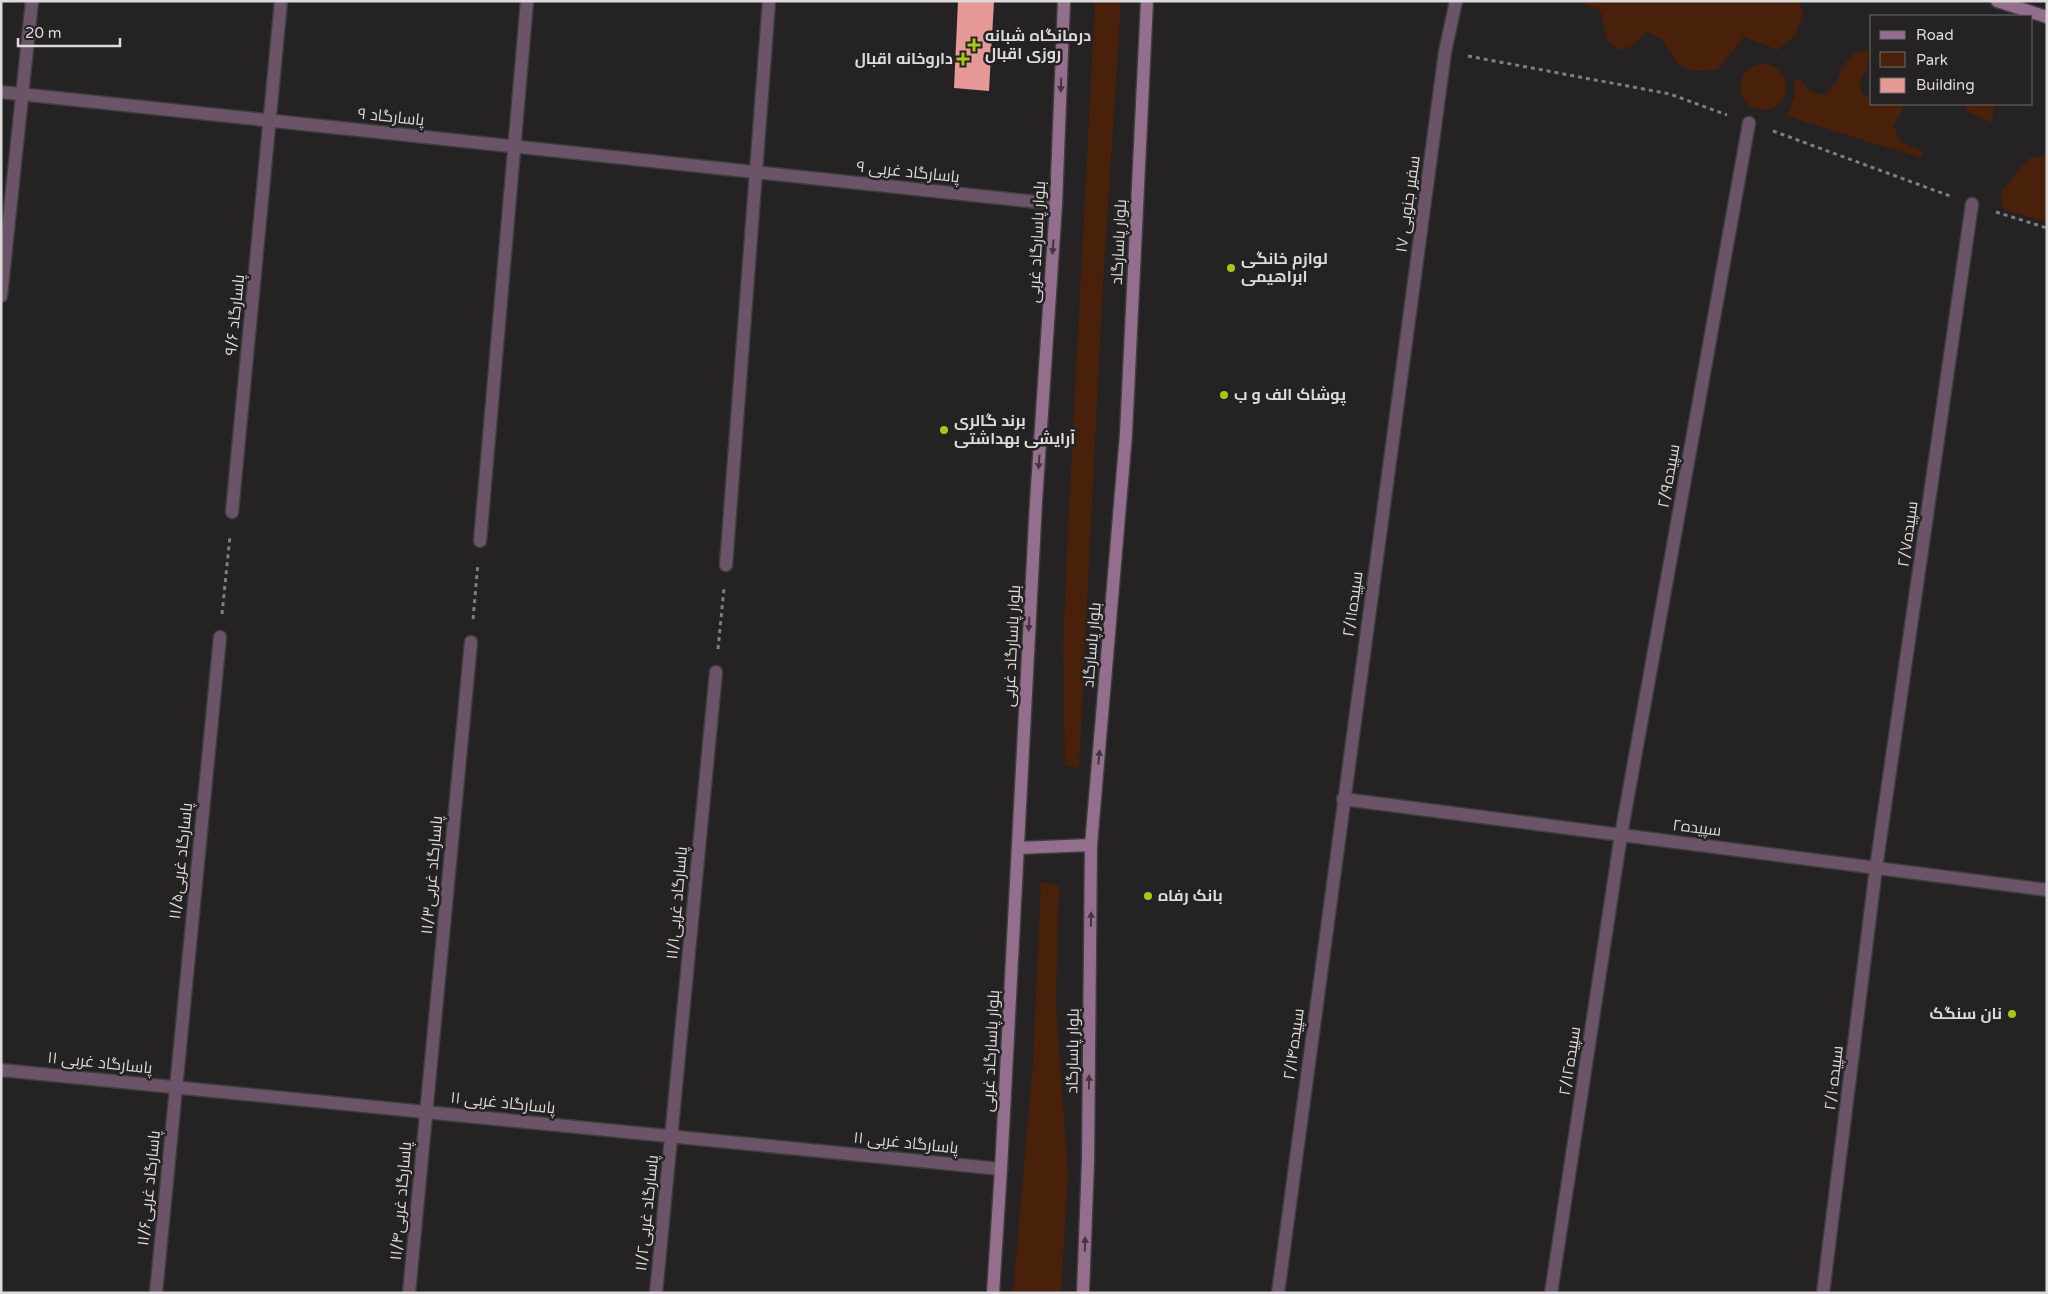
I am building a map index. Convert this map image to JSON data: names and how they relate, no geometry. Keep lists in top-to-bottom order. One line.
{"streets":{"main road":["بلوار پاسارگاد غربی","بلوار پاسارگاد"],"street":["پاسارگاد ۹","پاسارگاد غربی ۹","سفیر جنوبی ۱۷","پاسارگاد ۹/۶","سپیده۲/۹","سپیده۲/۷","سپیده۲/۱۱","سپیده۲","پاسارگاد غربی۱۱/۵","پاسارگاد غربی۱۱/۳","پاسارگاد غربی۱۱/۱","سپیده۲/۱۴","سپیده۲/۱۲","پاسارگاد غربی ۱۱","سپیده۲/۱۰","پاسارگاد غربی۱۱/۶","پاسارگاد غربی۱۱/۴","پاسارگاد غربی۱۱/۲"]},"crossings":[["پاسارگاد ۹","پاسارگاد غربی ۹"],["پاسارگاد ۹","پاسارگاد ۹/۶"],["پاسارگاد غربی ۹","بلوار پاسارگاد غربی"],["سفیر جنوبی ۱۷","سپیده۲/۱۱"],["بلوار پاسارگاد غربی","پاسارگاد غربی ۱۱"],["سپیده۲/۹","سپیده۲"],["سپیده۲/۹","سپیده۲/۱۲"],["سپیده۲/۷","سپیده۲"],["سپیده۲/۷","سپیده۲/۱۰"],["سپیده۲/۱۱","سپیده۲"],["سپیده۲/۱۱","سپیده۲/۱۴"],["سپیده۲","سپیده۲/۱۴"],["سپیده۲","سپیده۲/۱۲"],["سپیده۲","سپیده۲/۱۰"],["پاسارگاد غربی۱۱/۵","پاسارگاد غربی ۱۱"],["پاسارگاد غربی۱۱/۵","پاسارگاد غربی۱۱/۶"],["پاسارگاد غربی۱۱/۳","پاسارگاد غربی ۱۱"],["پاسارگاد غربی۱۱/۳","پاسارگاد غربی۱۱/۴"],["پاسارگاد غربی۱۱/۱","پاسارگاد غربی ۱۱"],["پاسارگاد غربی۱۱/۱","پاسارگاد غربی۱۱/۲"],["پاسارگاد غربی ۱۱","پاسارگاد غربی۱۱/۶"],["پاسارگاد غربی ۱۱","پاسارگاد غربی۱۱/۴"],["پاسارگاد غربی ۱۱","پاسارگاد غربی۱۱/۲"]],"one_way":["بلوار پاسارگاد غربی","بلوار پاسارگاد"],"places":{"health":["درمانگاه شبانه روزی اقبال","داروخانه اقبال"],"other":["لوازم خانگی ابراهیمی","پوشاک الف و ب","برند گالری آرایشی بهداشتی","بانک رفاه","نان سنگک"]},"legend":["Road","Park","Building"],"scale_bar":"20 m"}
